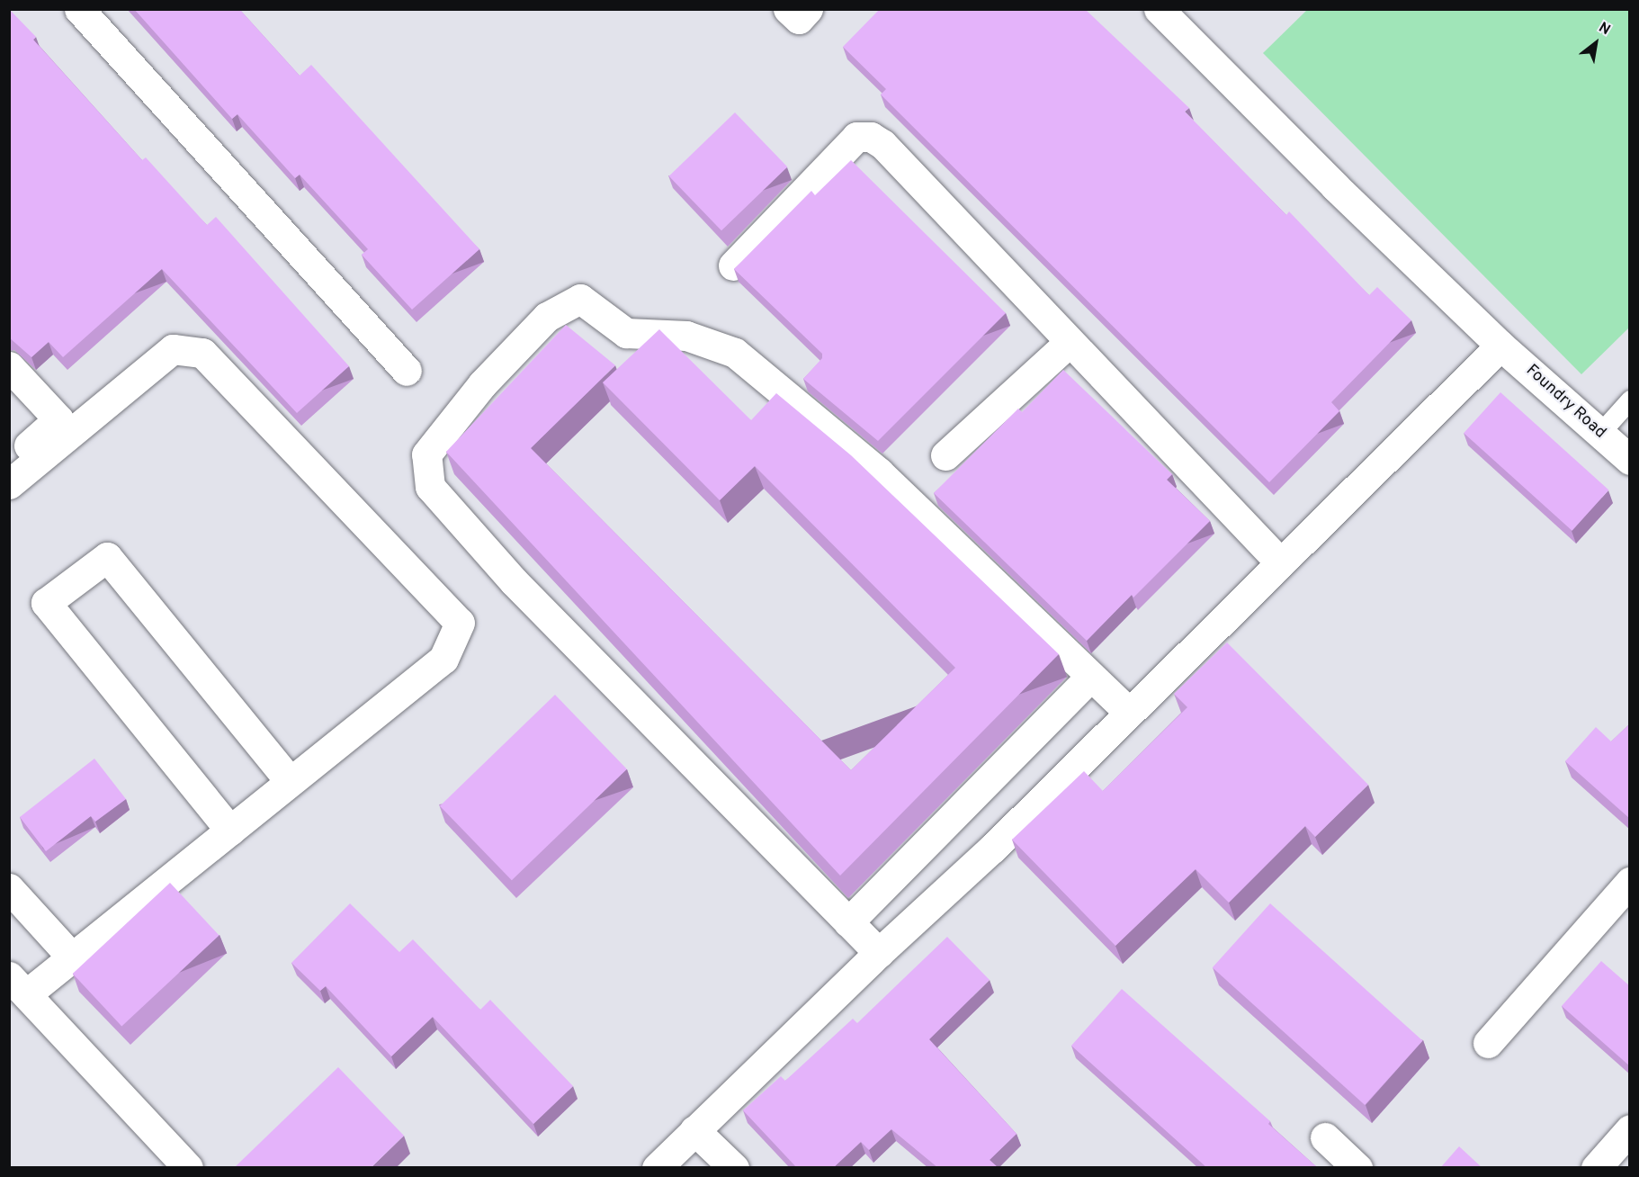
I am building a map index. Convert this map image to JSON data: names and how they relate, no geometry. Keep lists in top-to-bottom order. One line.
{"streets":{"street":["Foundry Road"]},"north":"top right"}
